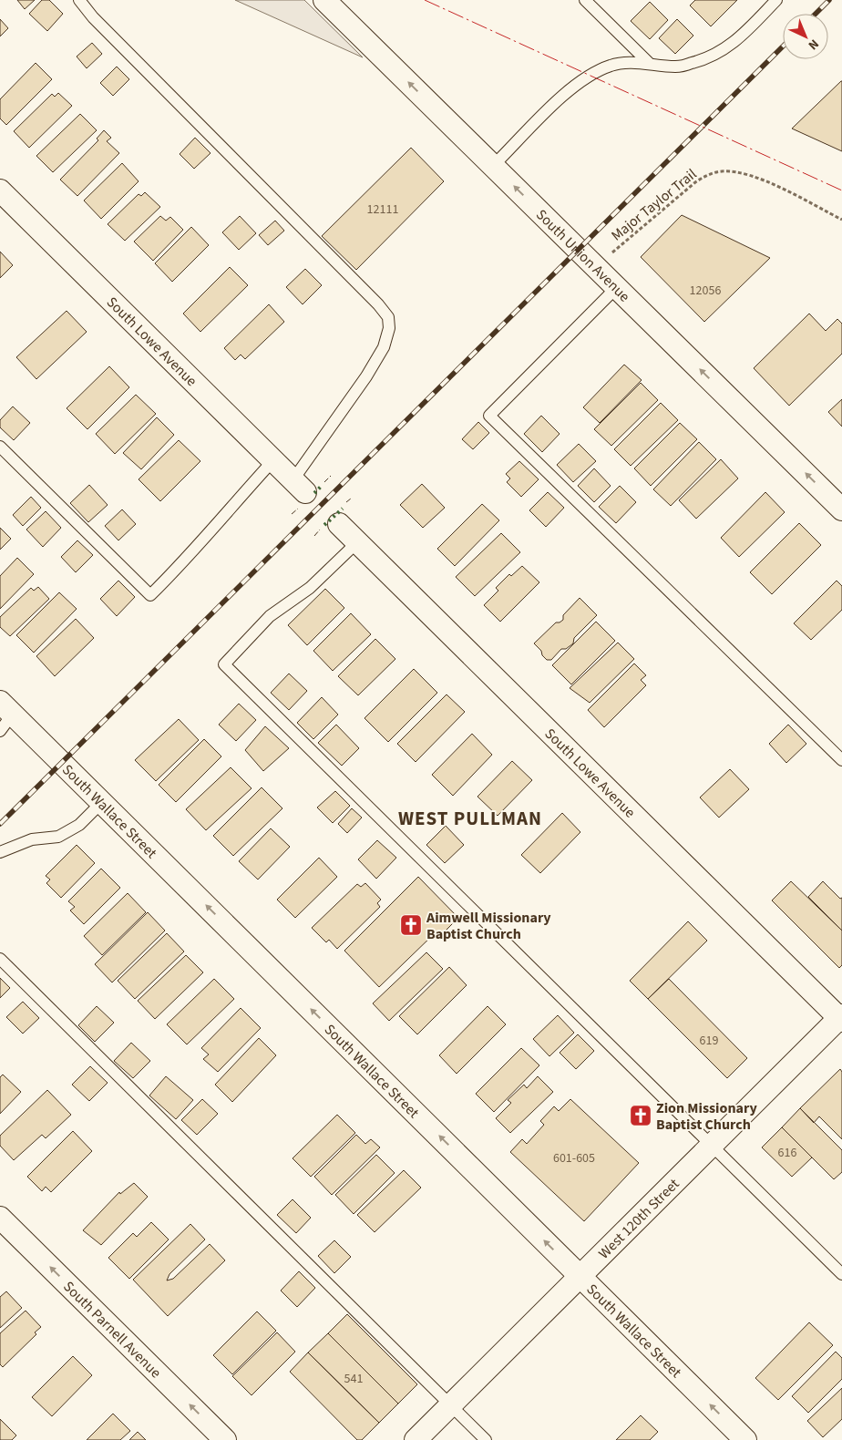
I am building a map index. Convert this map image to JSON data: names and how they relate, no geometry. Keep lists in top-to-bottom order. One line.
{"streets":{"street":["South Union Avenue","South Lowe Avenue","South Wallace Street","West 120th Street","South Parnell Avenue"],"path":["Major Taylor Trail"]},"crossings":[["Major Taylor Trail","South Union Avenue"],["South Lowe Avenue","West 120th Street"],["South Wallace Street","West 120th Street"]],"one_way":["South Union Avenue","South Wallace Street","South Parnell Avenue"],"districts":["WEST PULLMAN"],"places":{"church":["Aimwell Missionary Baptist Church","Zion Missionary Baptist Church"]},"house_numbers":["12111","12056","619","616","601-605","541"],"north":"bottom right"}
